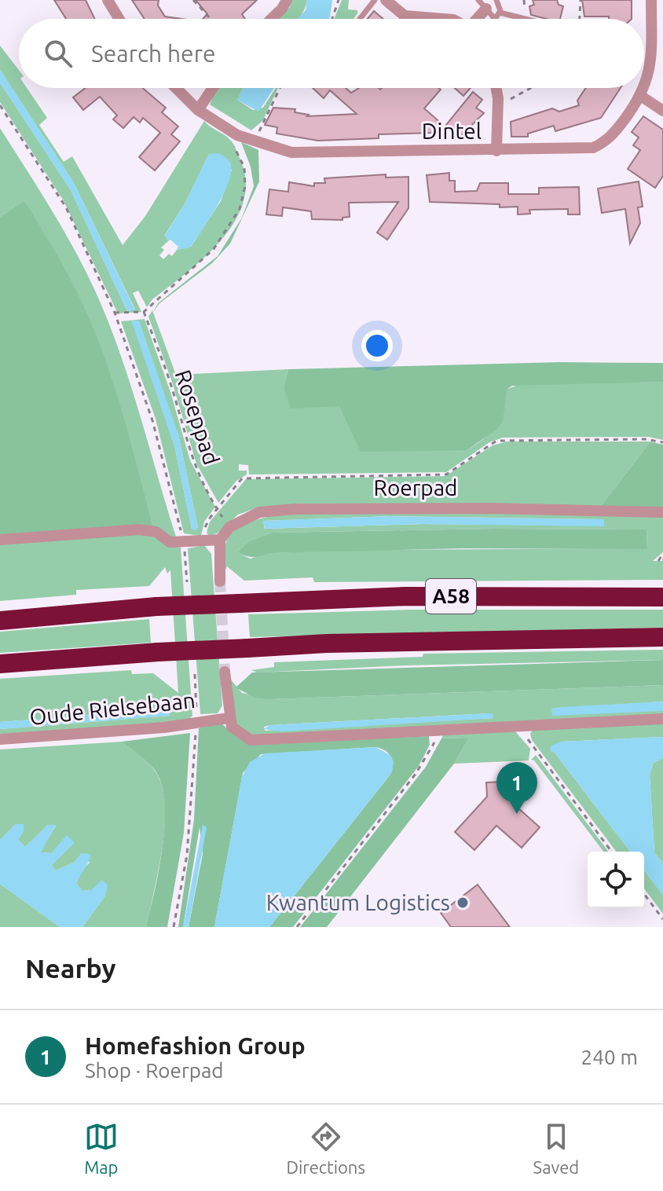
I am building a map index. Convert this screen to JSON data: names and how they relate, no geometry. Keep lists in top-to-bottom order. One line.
{"streets":{"highway":["A58"],"street":["Dintel","Roerpad","Oude Rielsebaan"],"path":["Roseppad"]},"crossings":[["Roseppad","Roerpad"]],"places":["Kwantum Logistics"],"page":{"search":"Search here","pins":"1","heading":"Nearby","list":[{"mark":"1","name":"Homefashion Group","note":"Shop · Roerpad","value":"240 m"}],"nav":["Map","Directions","Saved"]}}
